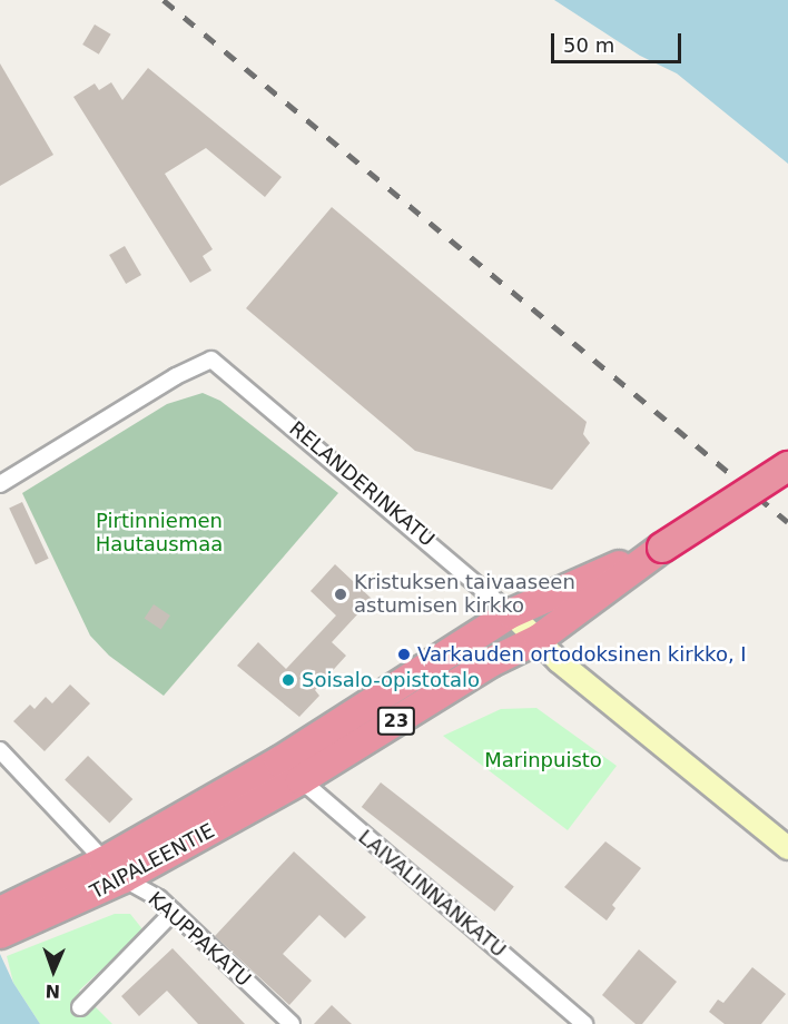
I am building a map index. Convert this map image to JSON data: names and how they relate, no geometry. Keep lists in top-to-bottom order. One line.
{"streets":{"highway":["23","TAIPALEENTIE"],"main road":["RELANDERINKATU"],"street":["LAIVALINNANKATU","KAUPPAKATU"]},"crossings":[["RELANDERINKATU","23"],["23","TAIPALEENTIE"],["23","LAIVALINNANKATU"],["TAIPALEENTIE","LAIVALINNANKATU"],["TAIPALEENTIE","KAUPPAKATU"]],"parks":["Pirtinniemen Hautausmaa","Marinpuisto"],"places":["Kristuksen taivaaseen astumisen kirkko","Varkauden ortodoksinen kirkko, I","Soisalo-opistotalo"],"scale_bar":"50 m","north":"bottom"}
